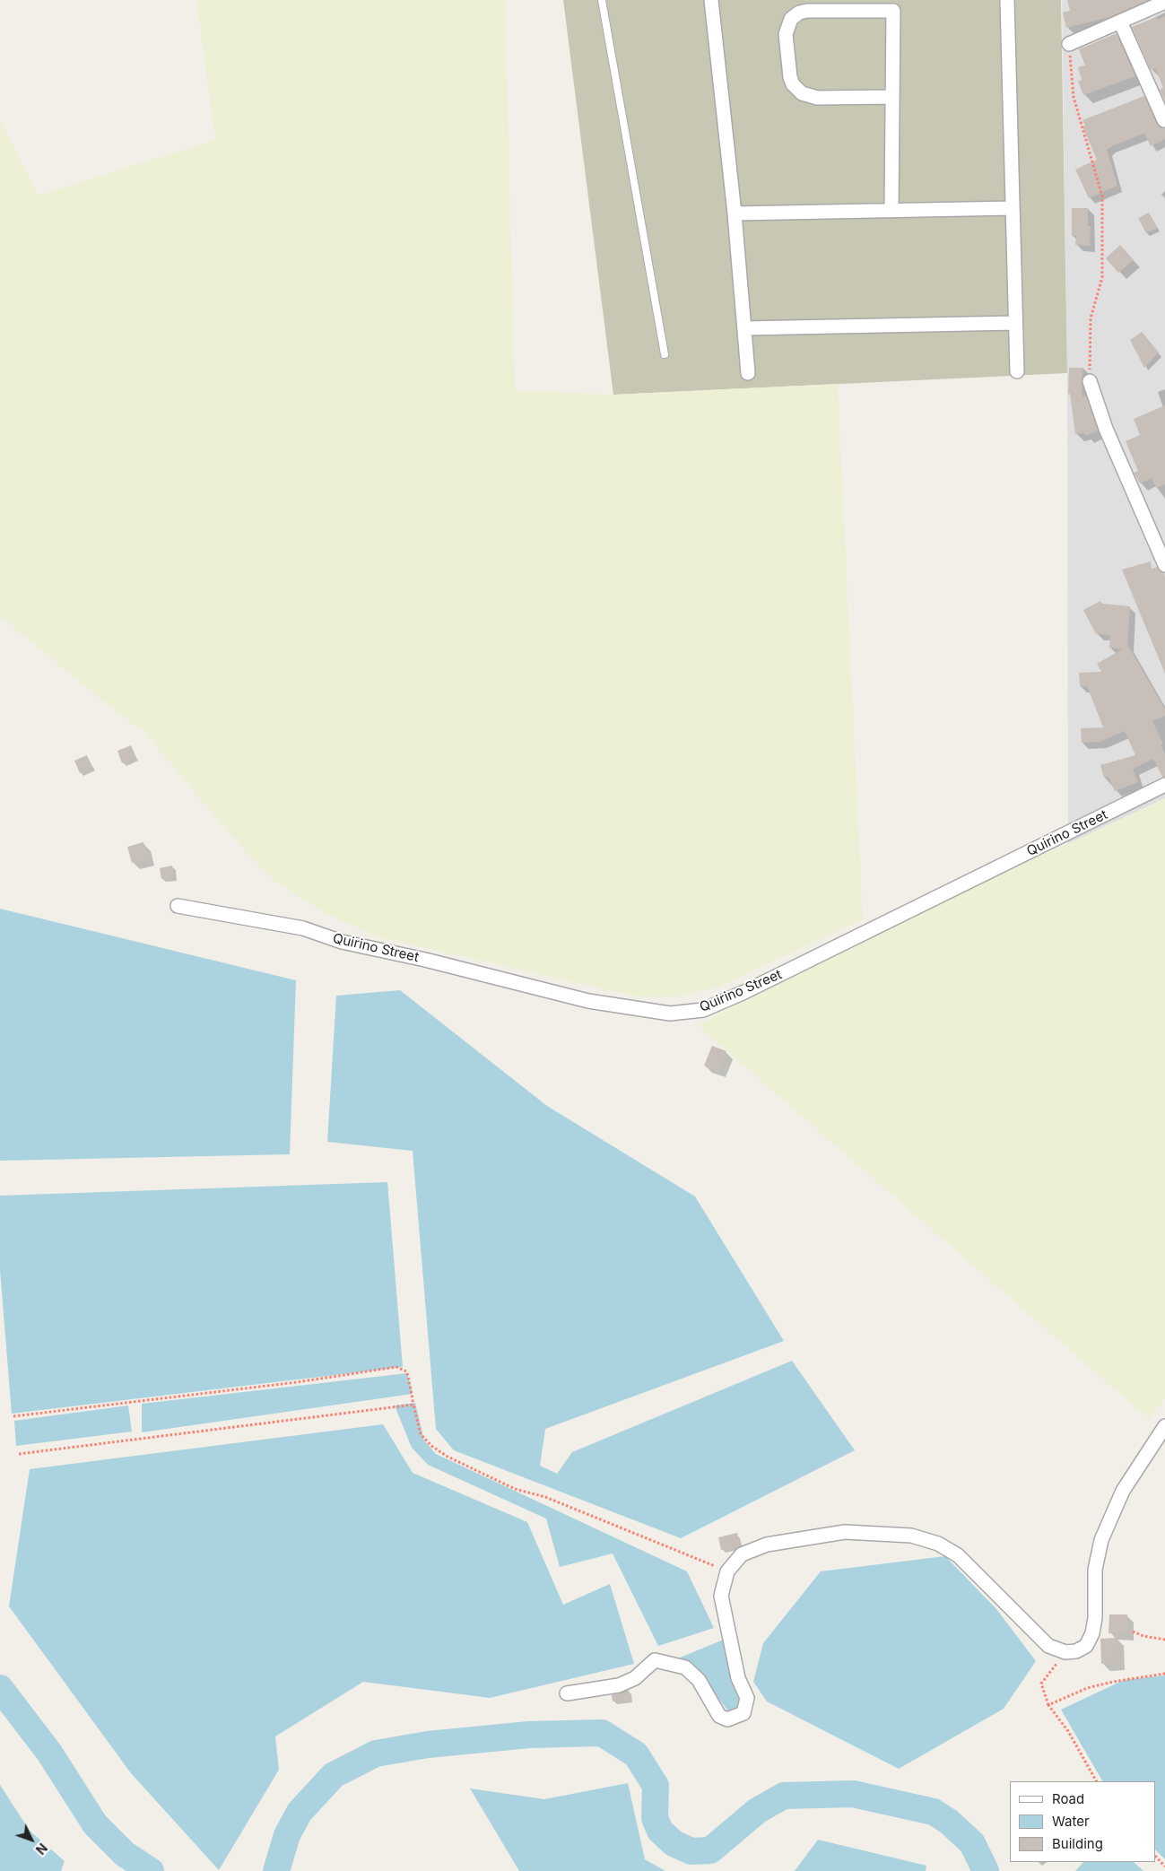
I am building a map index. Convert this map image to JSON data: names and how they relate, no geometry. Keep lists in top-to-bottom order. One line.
{"streets":{"street":["Quirino Street"]},"legend":["Road","Water","Building"],"north":"bottom right"}
